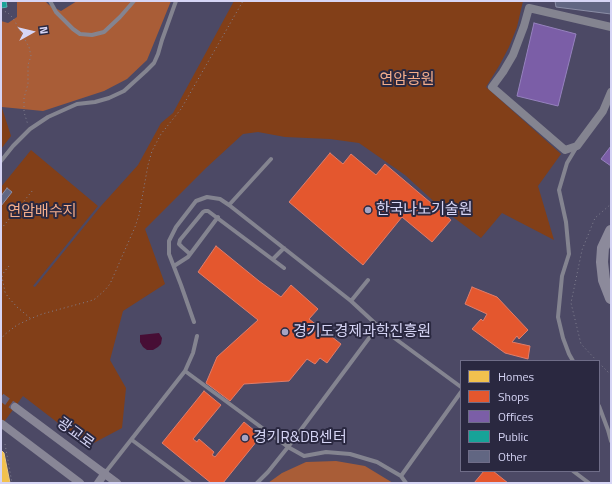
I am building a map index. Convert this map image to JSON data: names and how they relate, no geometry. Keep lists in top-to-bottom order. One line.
{"streets":{"main road":["광교로"]},"parks":["연암공원","연암배수지"],"places":["한국나노기술원","경기도경제과학진흥원","경기R&DB센터"],"legend":["Homes","Shops","Offices","Public","Other"],"north":"right"}
